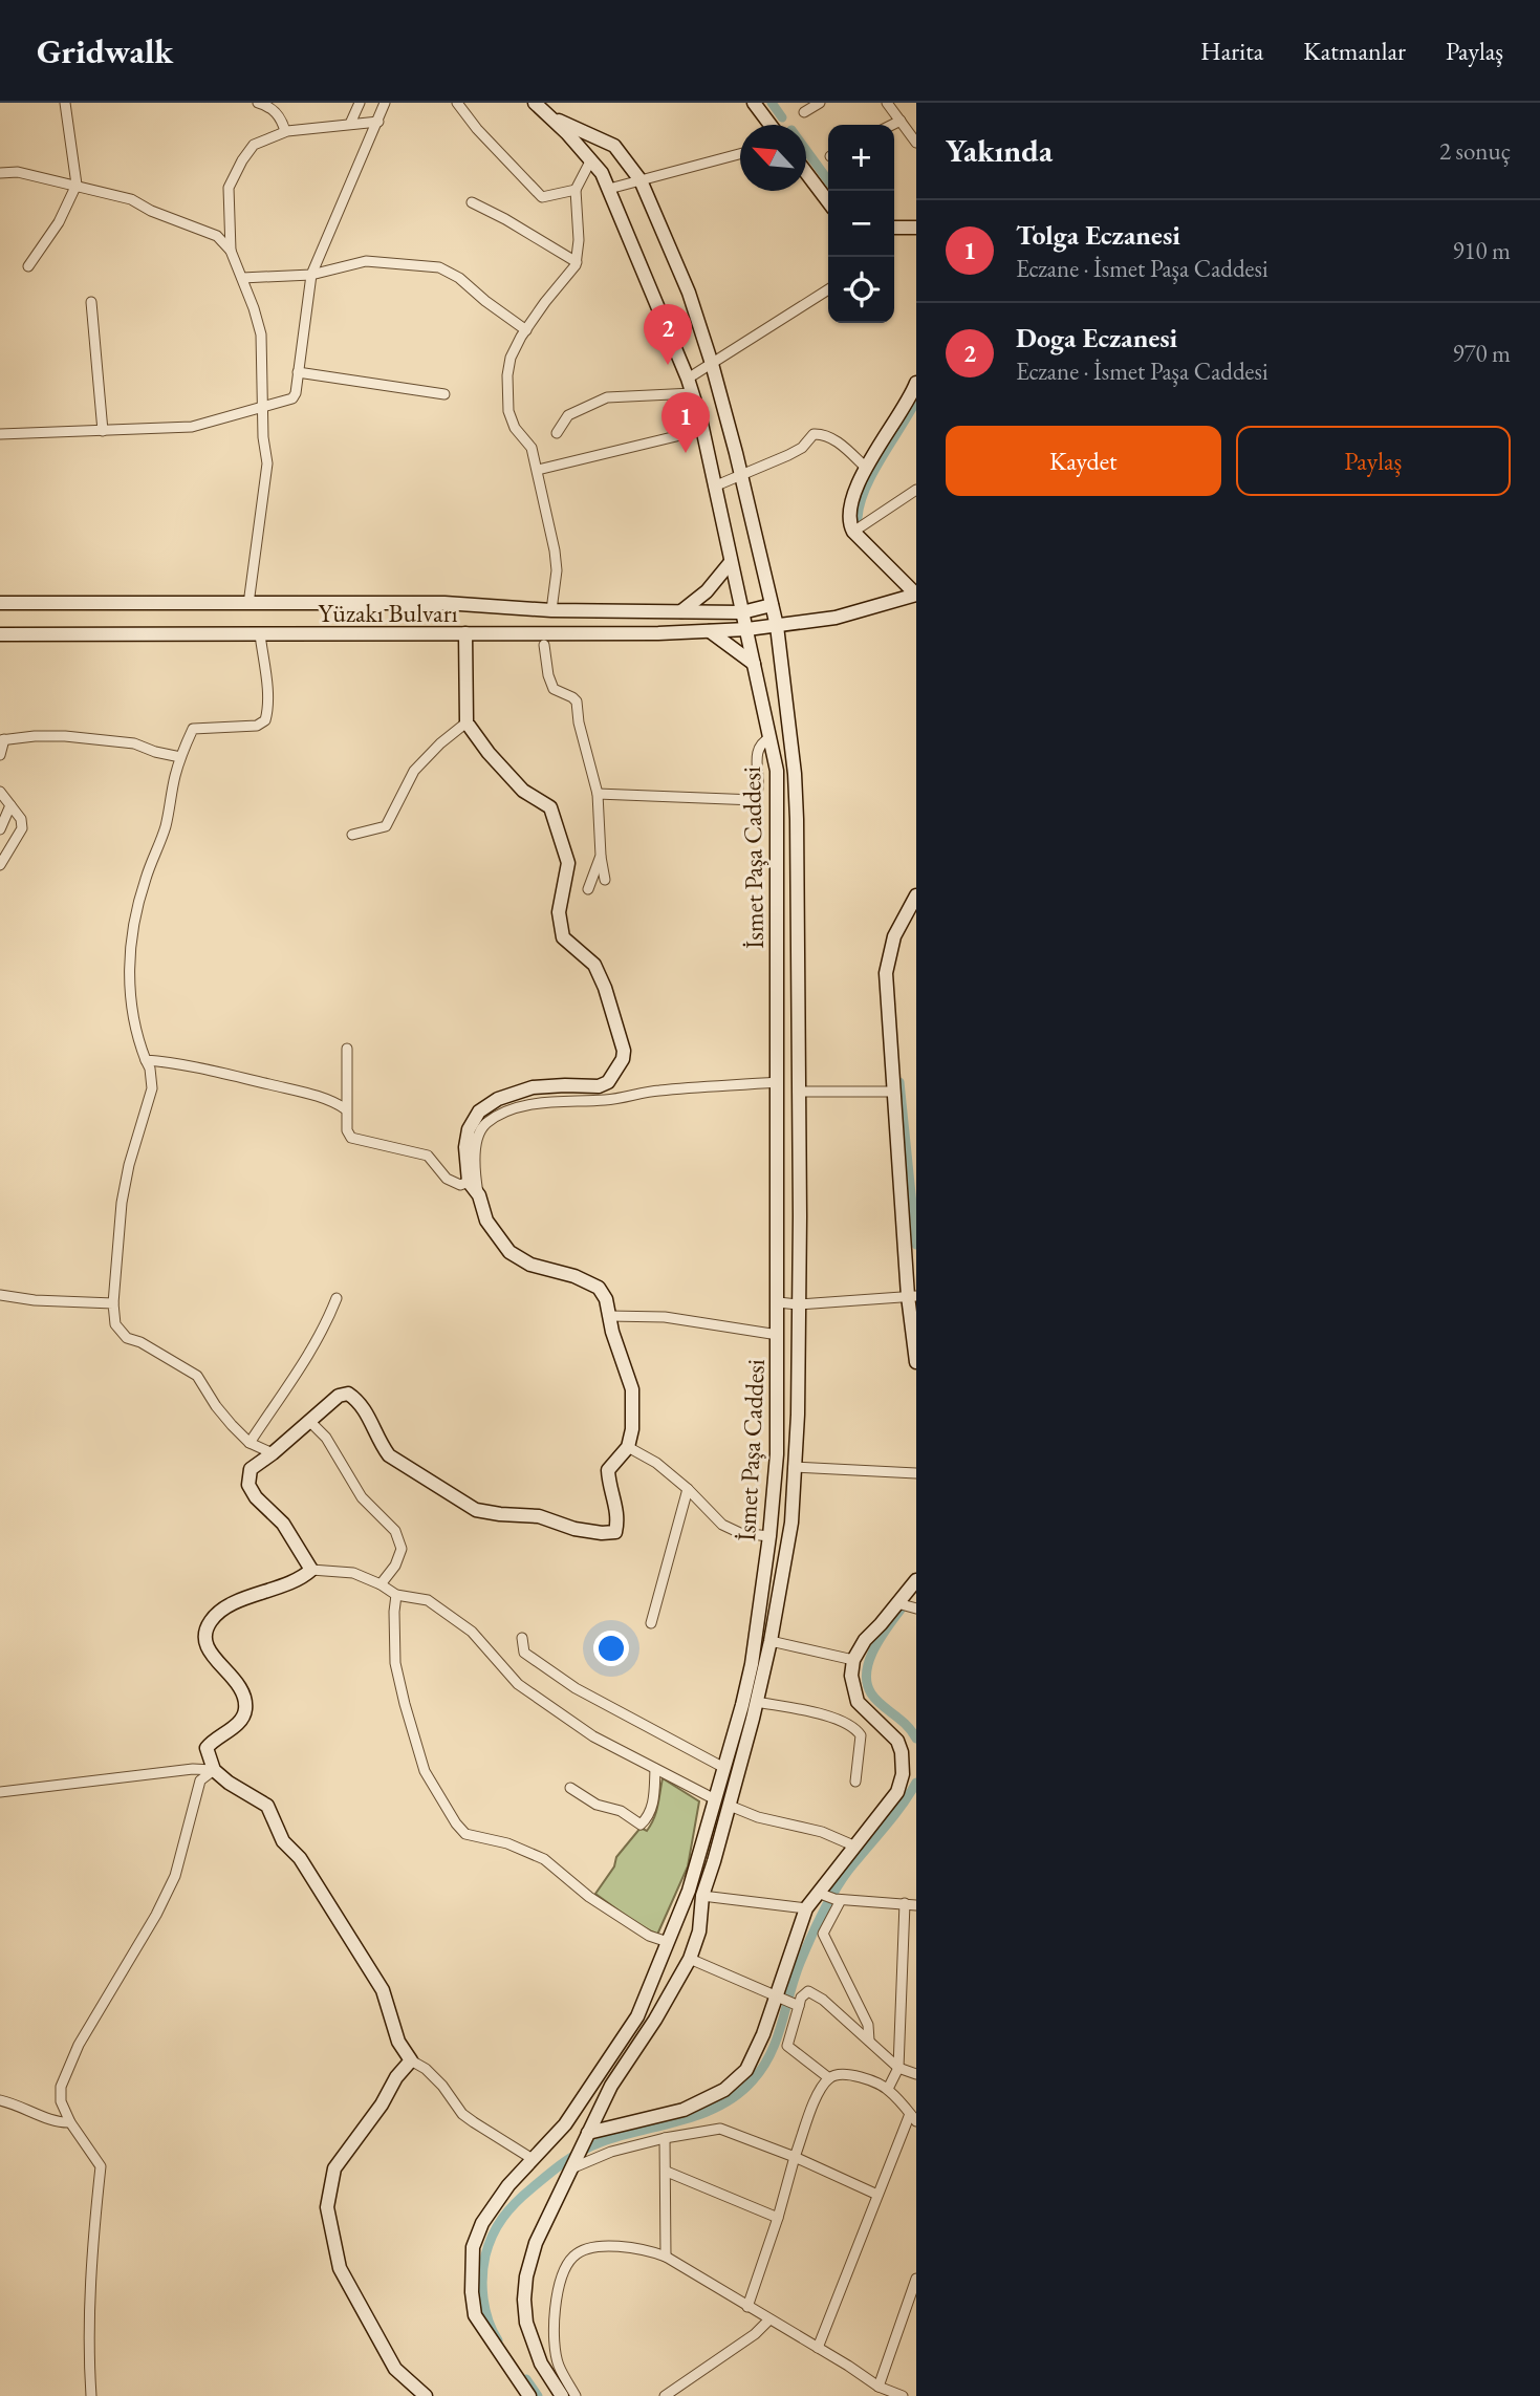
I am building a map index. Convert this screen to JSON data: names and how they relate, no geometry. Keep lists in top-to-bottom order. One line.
{"streets":{"main road":["Yüzakı Bulvarı","İsmet Paşa Caddesi"]},"crossings":[["Yüzakı Bulvarı","İsmet Paşa Caddesi"]],"north":"top left","page":{"header":"Gridwalk","nav":["Harita","Katmanlar","Paylaş"],"heading":["Yakında","2 sonuç"],"map_buttons":["+","−"],"list":[{"mark":"1","name":"Tolga Eczanesi","note":"Eczane · İsmet Paşa Caddesi","value":"910 m"},{"mark":"2","name":"Doga Eczanesi","note":"Eczane · İsmet Paşa Caddesi","value":"970 m"}],"pins":["2","1"],"buttons":["Kaydet","Paylaş"]}}
